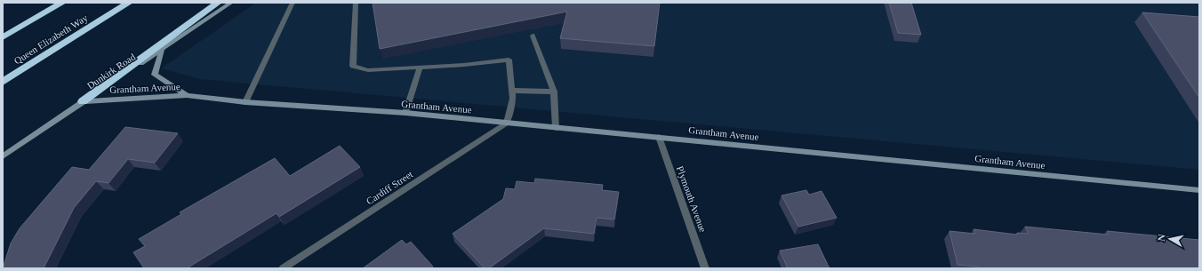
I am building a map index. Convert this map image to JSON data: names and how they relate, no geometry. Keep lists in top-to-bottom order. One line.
{"streets":{"highway":["Queen Elizabeth Way"],"street":["Dunkirk Road","Grantham Avenue","Cardiff Street","Plymouth Avenue"]},"crossings":[["Dunkirk Road","Grantham Avenue"],["Grantham Avenue","Cardiff Street"],["Grantham Avenue","Plymouth Avenue"]],"north":"left"}
